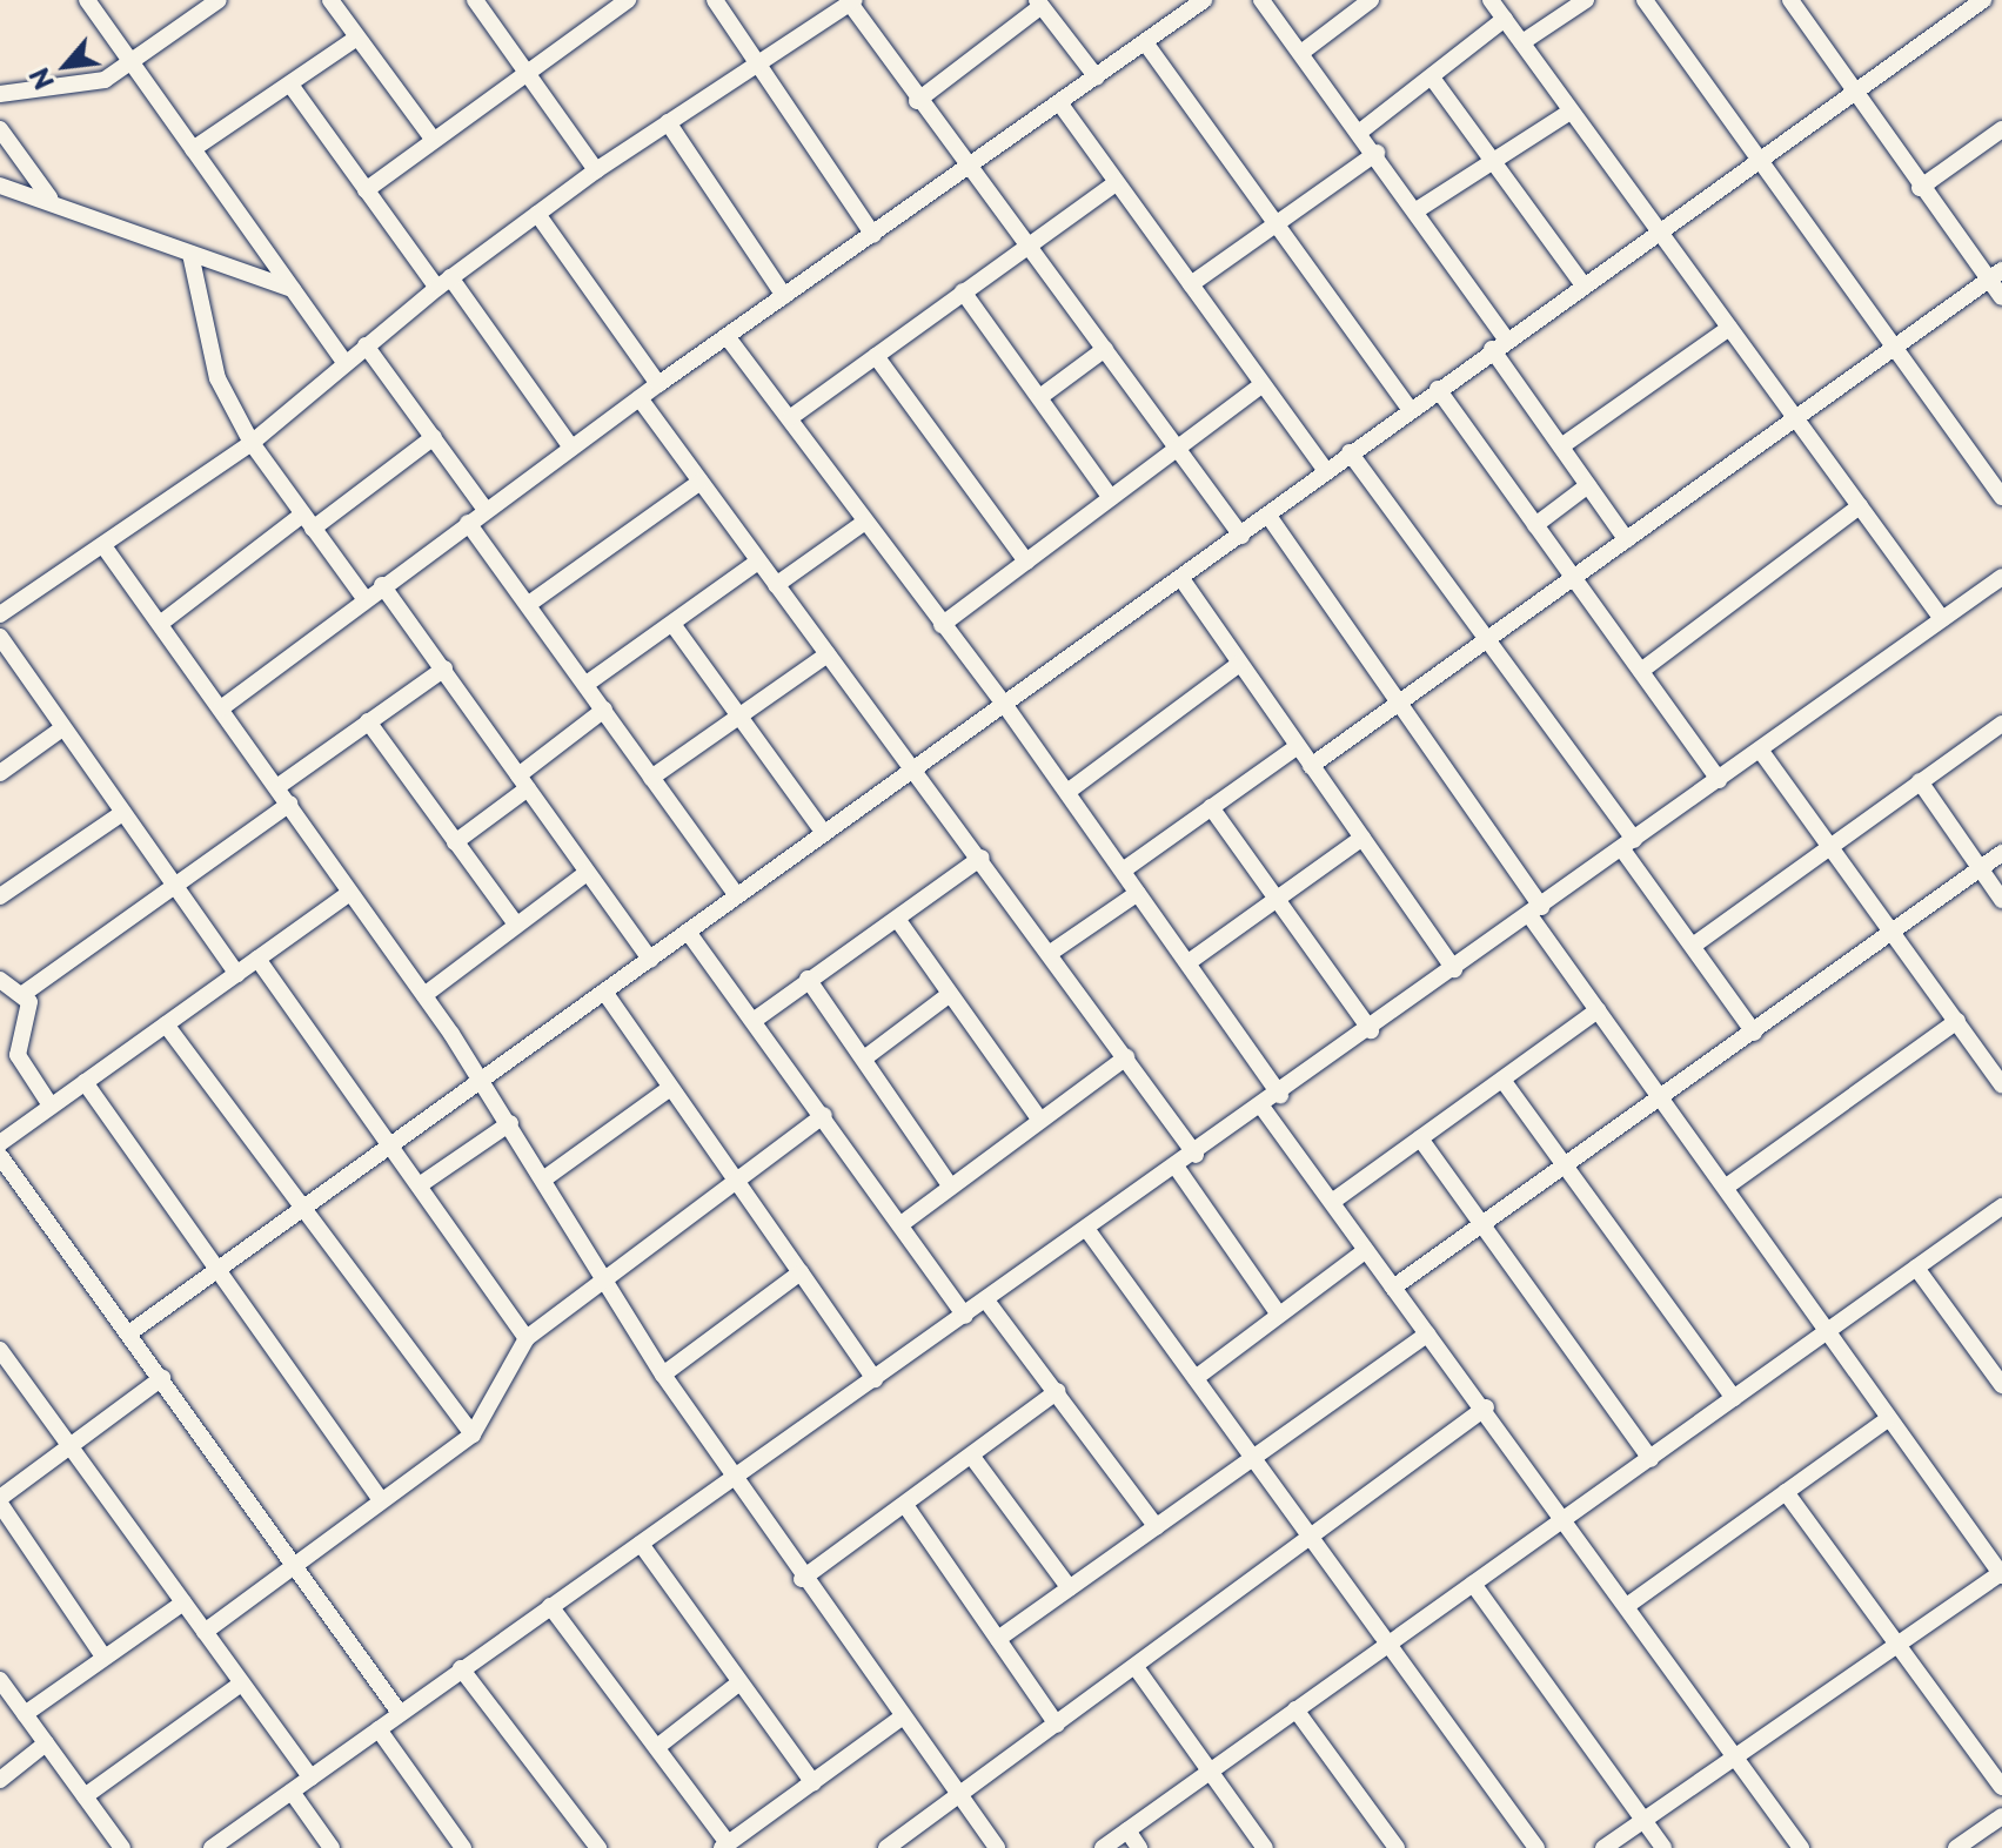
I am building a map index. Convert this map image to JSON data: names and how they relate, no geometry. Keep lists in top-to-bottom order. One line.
{"north":"bottom left"}
